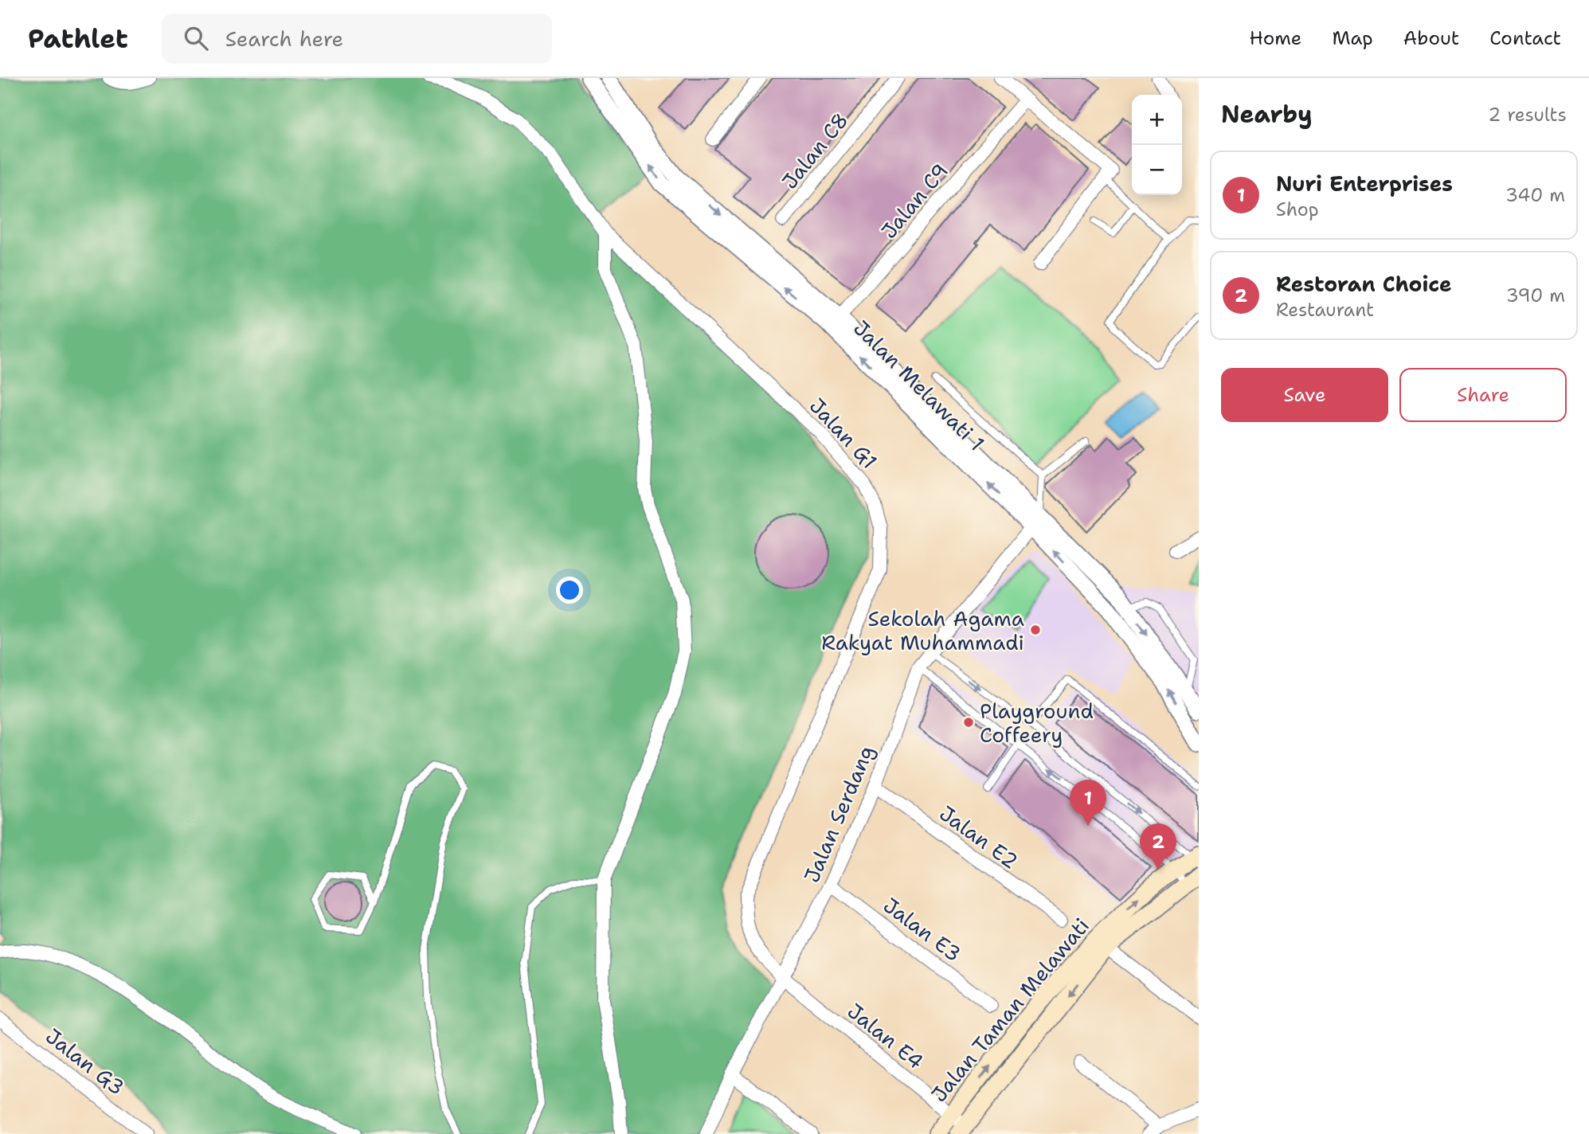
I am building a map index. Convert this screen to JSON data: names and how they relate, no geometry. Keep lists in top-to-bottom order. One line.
{"streets":{"main road":["Jalan Taman Melawati"],"street":["Jalan C8","Jalan C9","Jalan Melawati 1","Jalan G1","Jalan Serdang","Jalan E2","Jalan E3","Jalan E4","Jalan G3"]},"crossings":[["Jalan C9","Jalan Melawati 1"],["Jalan Melawati 1","Jalan Serdang"],["Jalan G1","Jalan Serdang"],["Jalan G1","Jalan E4"],["Jalan Serdang","Jalan E2"],["Jalan Serdang","Jalan E3"],["Jalan Serdang","Jalan E4"],["Jalan Taman Melawati","Jalan E4"]],"places":["Sekolah Agama Rakyat Muhammadi","Playground Coffeery"],"page":{"header":"Pathlet","search":"Search here","nav":["Home","Map","About","Contact"],"heading":["Nearby","2 results"],"map_buttons":["+","−"],"list":[{"mark":"1","name":"Nuri Enterprises","note":"Shop","value":"340 m"},{"mark":"2","name":"Restoran Choice","note":"Restaurant","value":"390 m"}],"buttons":["Save","Share"],"pins":["1","2"]}}
